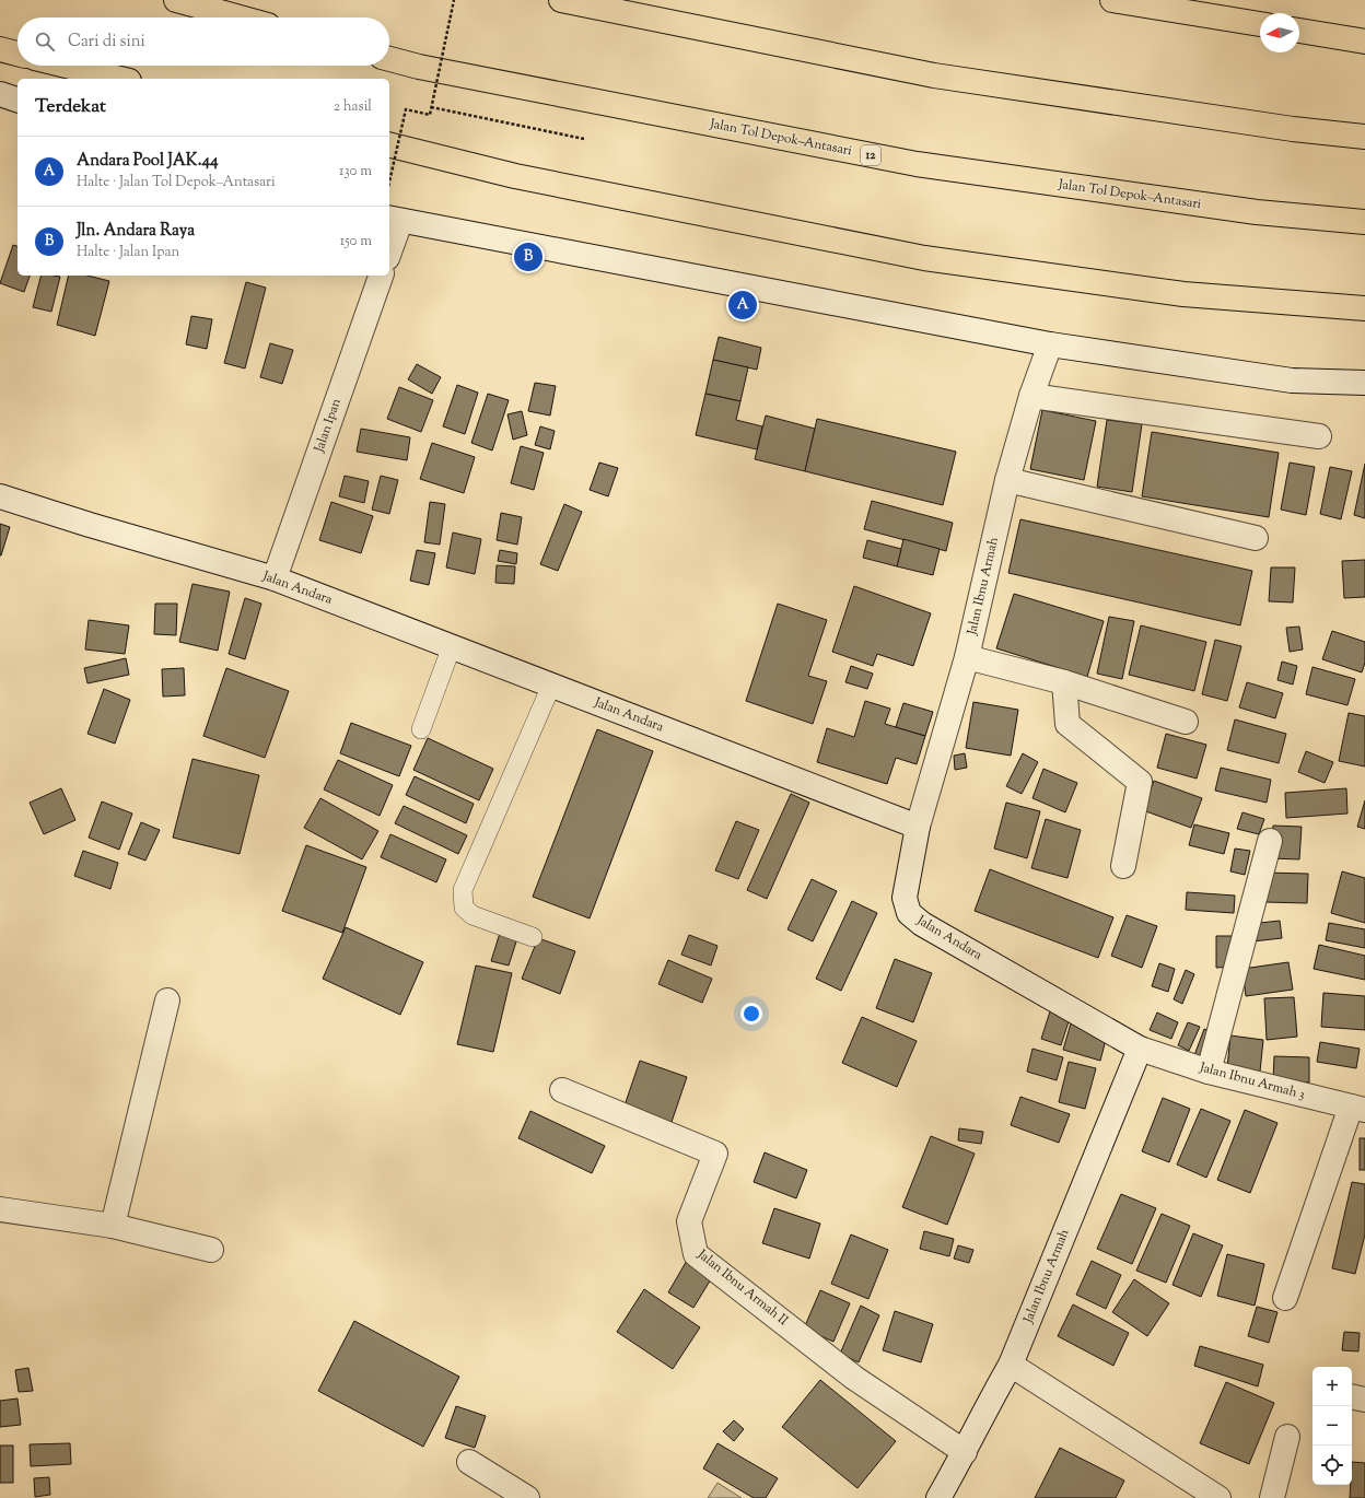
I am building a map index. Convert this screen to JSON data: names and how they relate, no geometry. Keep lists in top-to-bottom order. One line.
{"streets":{"highway":["Jalan Tol Depok–Antasari","12"],"street":["Jalan Ipan","Jalan Ibnu Armah","Jalan Andara","Jalan Ibnu Armah 3","Jalan Ibnu Armah II"]},"crossings":[["Jalan Ipan","Jalan Andara"],["Jalan Ibnu Armah","Jalan Andara"],["Jalan Ibnu Armah","Jalan Ibnu Armah 3"],["Jalan Ibnu Armah","Jalan Ibnu Armah II"],["Jalan Andara","Jalan Ibnu Armah 3"]],"north":"left","page":{"search":"Cari di sini","heading":["Terdekat","2 hasil"],"list":[{"mark":"A","name":"Andara Pool JAK.44","note":"Halte · Jalan Tol Depok–Antasari","value":"130 m"},{"mark":"B","name":"Jln. Andara Raya","note":"Halte · Jalan Ipan","value":"150 m"}],"pins":["B","A"],"map_buttons":["+","−"]}}
